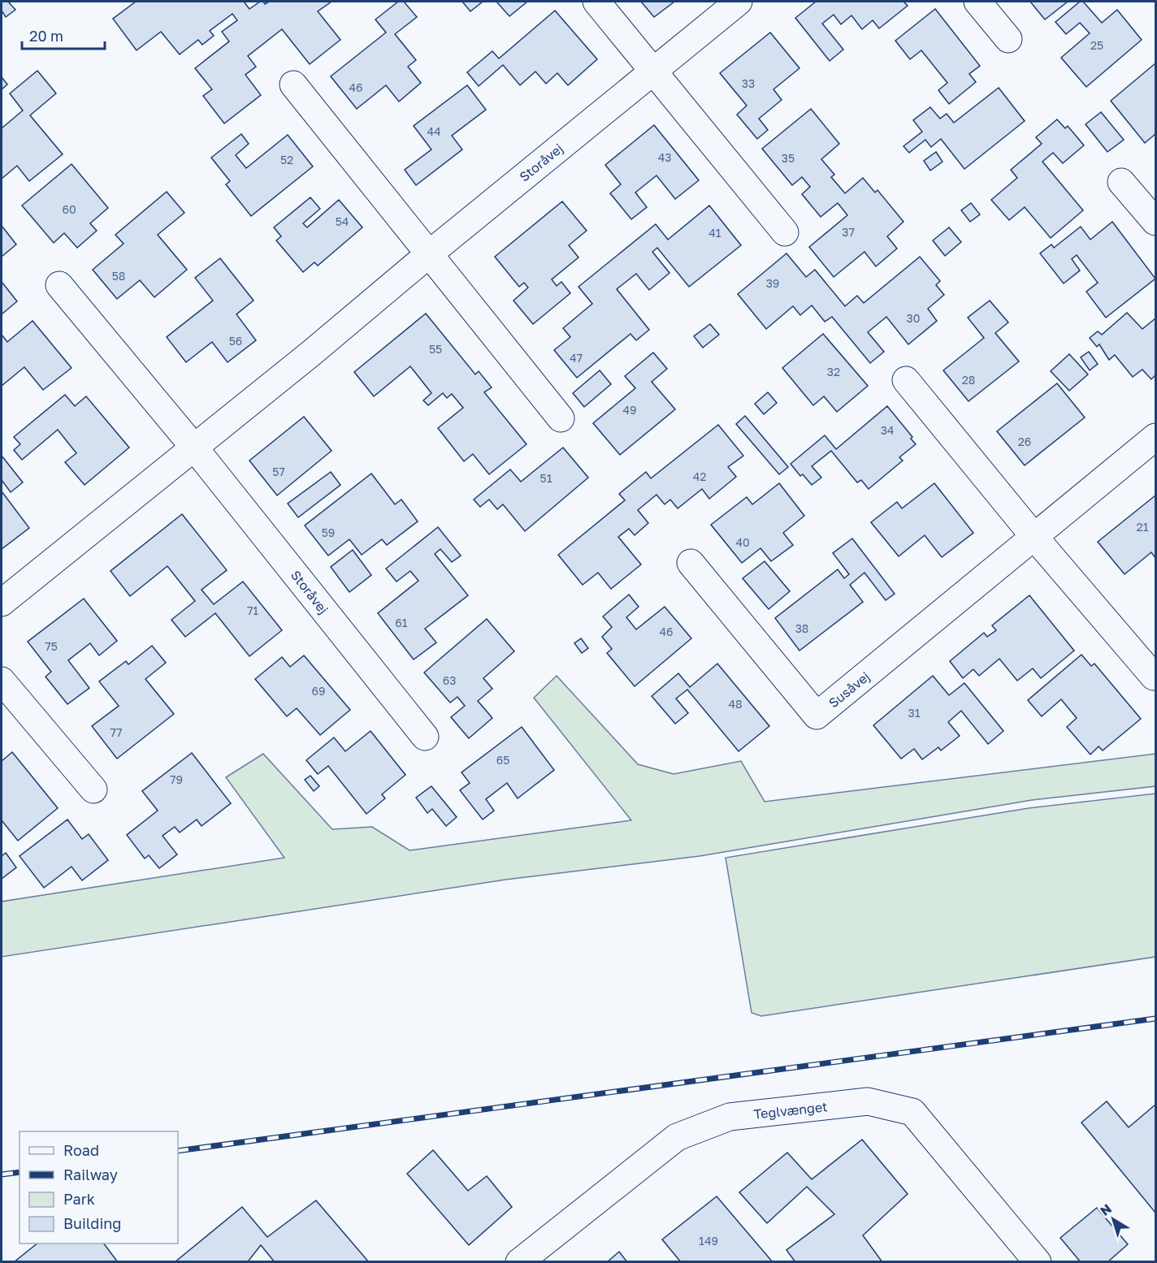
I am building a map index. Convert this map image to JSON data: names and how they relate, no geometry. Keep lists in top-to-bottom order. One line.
{"streets":{"street":["Storåvej","Susåvej","Teglvænget"]},"house_numbers":["25","33","46","44","43","35","52","60","54","37","41","58","39","30","56","55","47","32","28","49","34","26","57","42","51","21","59","40","71","61","38","46","75","63","69","48","31","77","65","79","149"],"legend":["Road","Railway","Park","Building"],"scale_bar":"20 m","north":"top left"}
